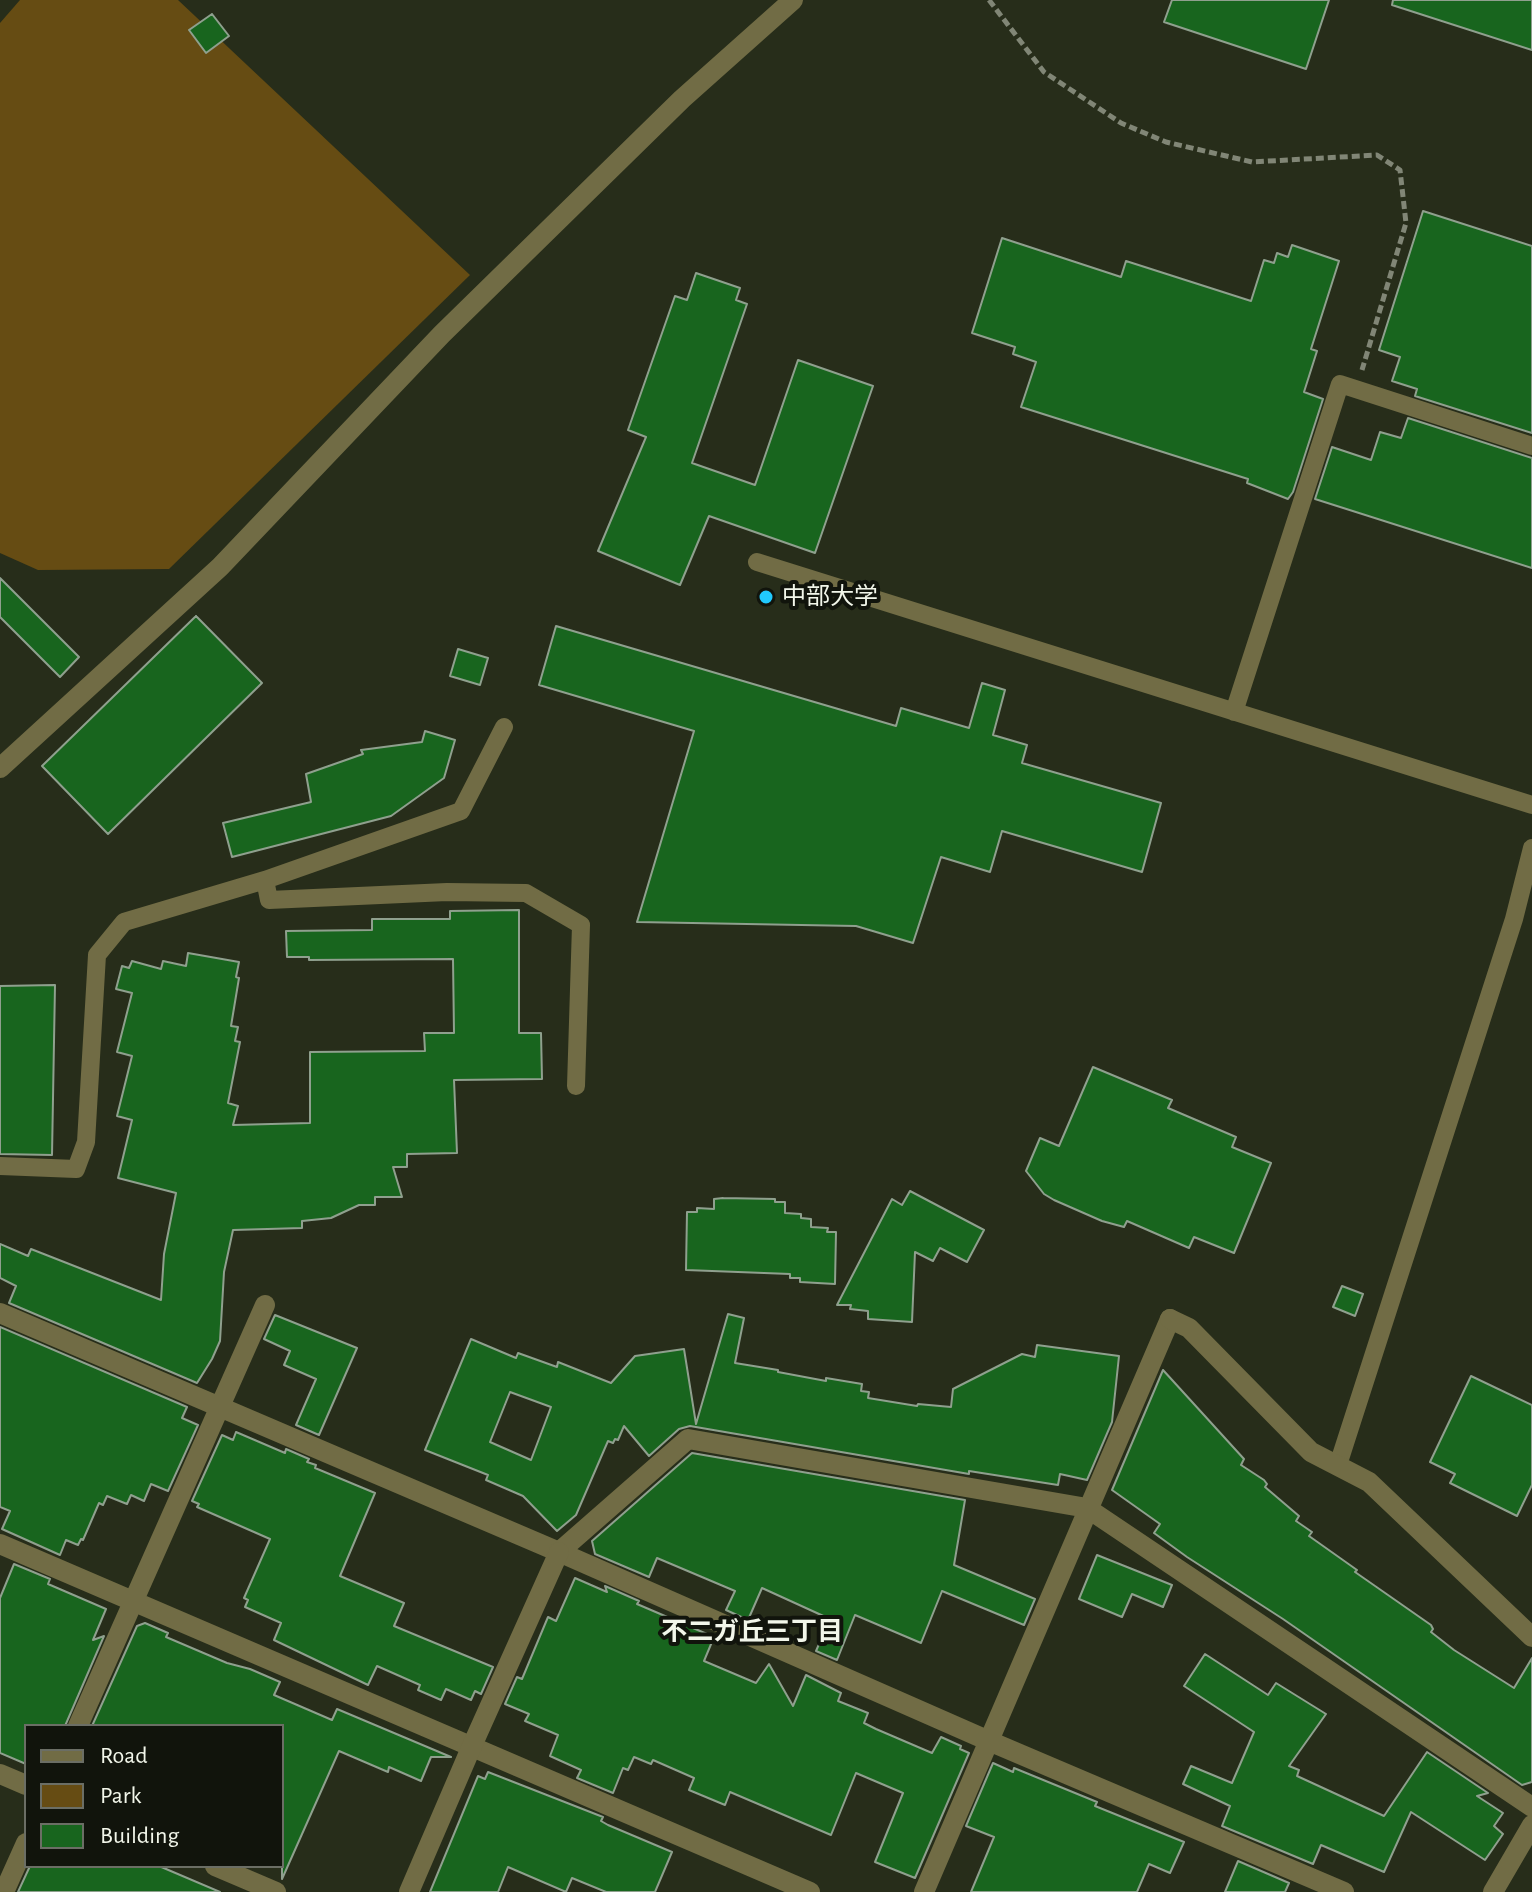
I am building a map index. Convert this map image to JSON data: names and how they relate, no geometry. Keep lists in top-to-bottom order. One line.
{"districts":["不二ガ丘三丁目"],"places":["中部大学"],"legend":["Road","Park","Building"]}
